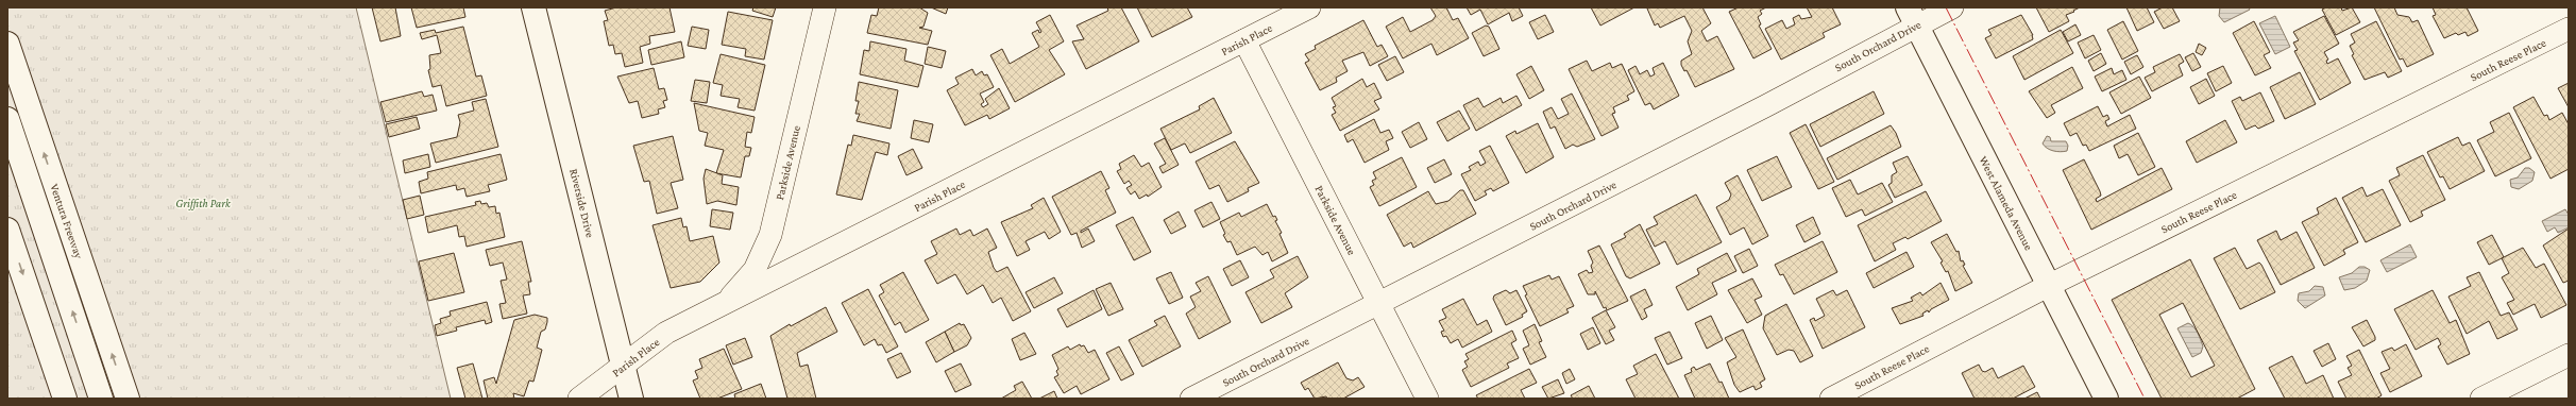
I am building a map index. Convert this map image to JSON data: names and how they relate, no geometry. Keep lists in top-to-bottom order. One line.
{"streets":{"main road":["Riverside Drive","West Alameda Avenue","Ventura Freeway"],"street":["Parish Place","South Orchard Drive","South Reese Place","Parkside Avenue"]},"crossings":[["Parish Place","Parkside Avenue"],["Parish Place","Riverside Drive"],["South Orchard Drive","Parkside Avenue"],["South Orchard Drive","West Alameda Avenue"],["South Reese Place","West Alameda Avenue"]],"parks":["Griffith Park"]}
